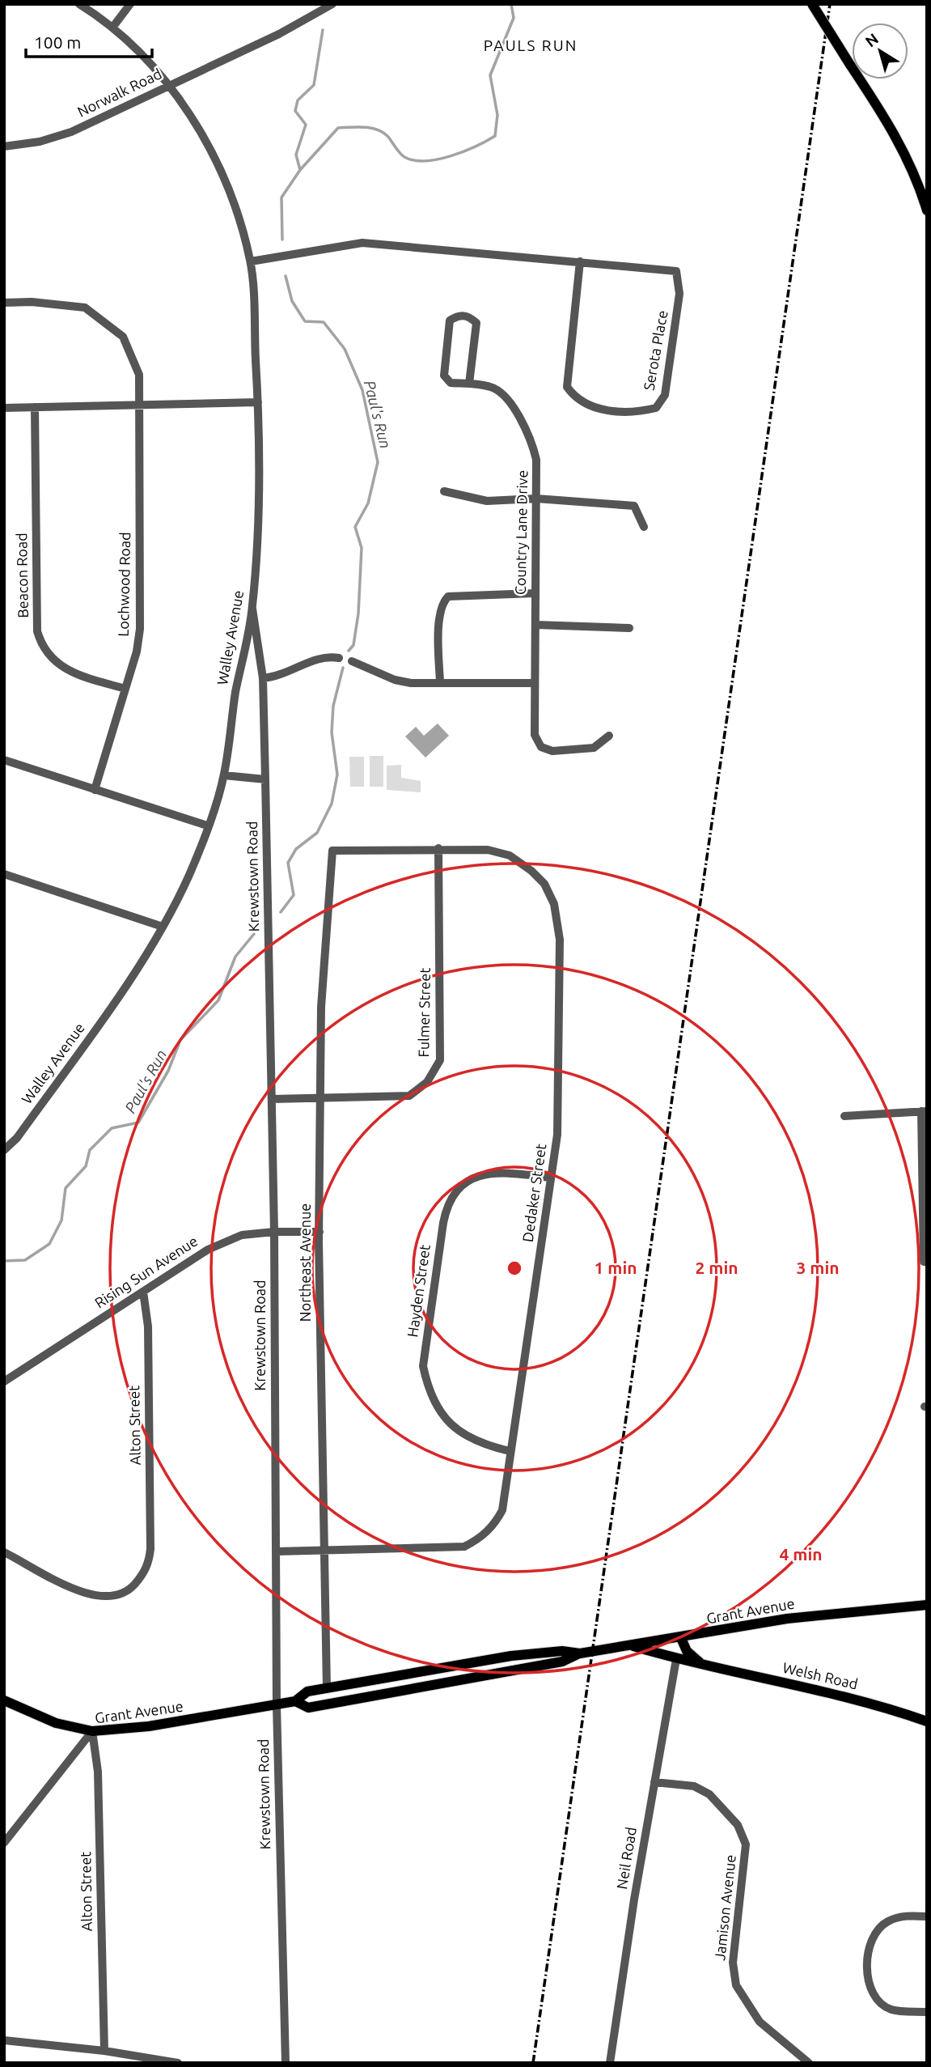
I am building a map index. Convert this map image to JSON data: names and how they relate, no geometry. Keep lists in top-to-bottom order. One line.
{"streets":{"main road":["Grant Avenue","Welsh Road"],"street":["Norwalk Road","Serota Place","Country Lane Drive","Beacon Road","Lochwood Road","Walley Avenue","Krewstown Road","Fulmer Street","Dedaker Street","Northeast Avenue","Rising Sun Avenue","Hayden Street","Alton Street","Neil Road","Jamison Avenue"]},"crossings":[["Norwalk Road","Walley Avenue"],["Serota Place","Walley Avenue"],["Beacon Road","Lochwood Road"],["Walley Avenue","Krewstown Road"],["Krewstown Road","Fulmer Street"],["Krewstown Road","Rising Sun Avenue"],["Krewstown Road","Grant Avenue"],["Fulmer Street","Dedaker Street"],["Fulmer Street","Northeast Avenue"],["Dedaker Street","Northeast Avenue"],["Dedaker Street","Hayden Street"],["Northeast Avenue","Rising Sun Avenue"],["Northeast Avenue","Grant Avenue"],["Rising Sun Avenue","Alton Street"],["Alton Street","Grant Avenue"],["Grant Avenue","Welsh Road"],["Welsh Road","Neil Road"],["Neil Road","Jamison Avenue"]],"districts":["PAULS RUN"],"water":["Paul's Run"],"scale_bar":"100 m","north":"top left","rings":["1 min","2 min","3 min","4 min"]}
